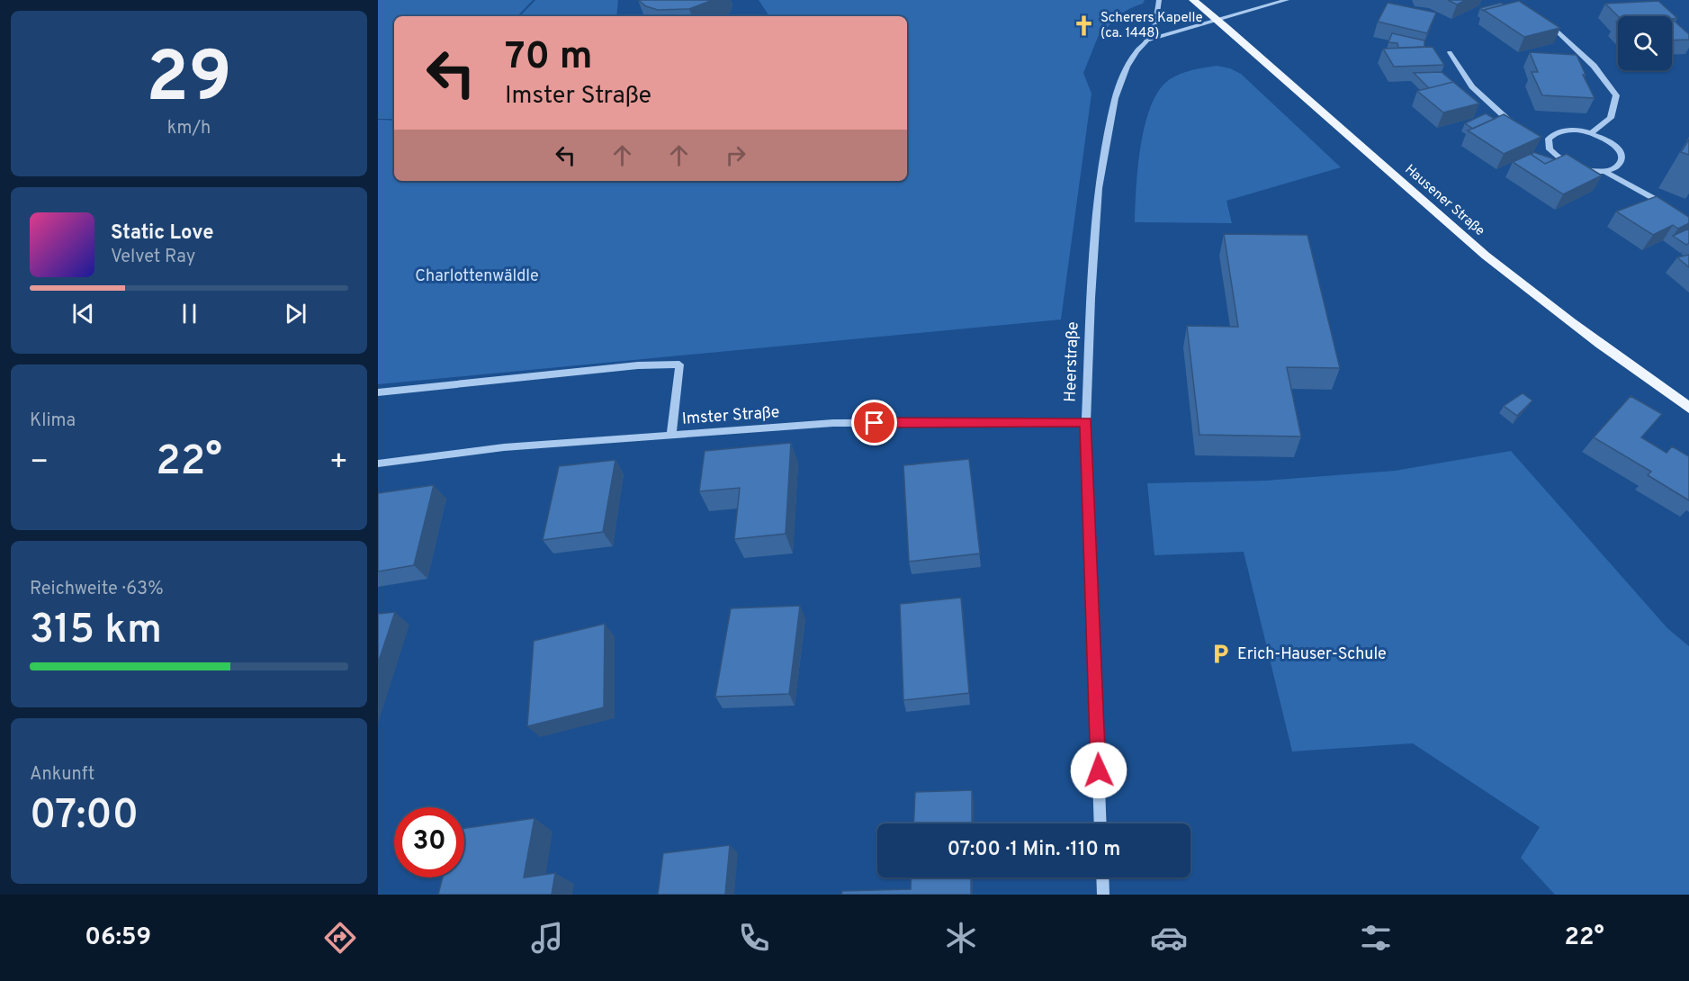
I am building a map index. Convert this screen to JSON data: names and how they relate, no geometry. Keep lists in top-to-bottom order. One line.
{"streets":{"main road":["Hausener Straße"],"street":["Heerstraße","Imster Straße"]},"crossings":[["Heerstraße","Imster Straße"]],"parks":["Charlottenwäldle"],"places":{"church":["Scherers Kapelle (ca. 1448)"],"parking":["Erich-Hauser-Schule"]},"page":{"tile":[["29","km/h"],"Klima",["Reichweite · 63%","315 km"],["Ankunft","07:00"]],"turn":["70 m","Imster Straße"],"song":["Static Love","Velvet Ray"],"heat":["−","22°","+"],"limit":"30","trip":"07:00 · 1 Min. · 110 m","tabs":["06:59","22°"]}}
